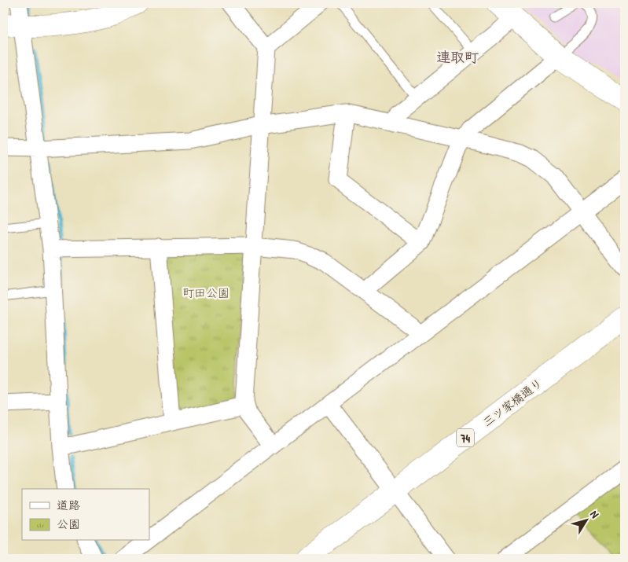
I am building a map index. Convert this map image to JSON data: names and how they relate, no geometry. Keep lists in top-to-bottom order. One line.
{"streets":{"main road":["三ツ家橋通り","74"]},"districts":["連取町"],"parks":["町田公園"],"legend":["道路","公園"],"north":"top right"}
